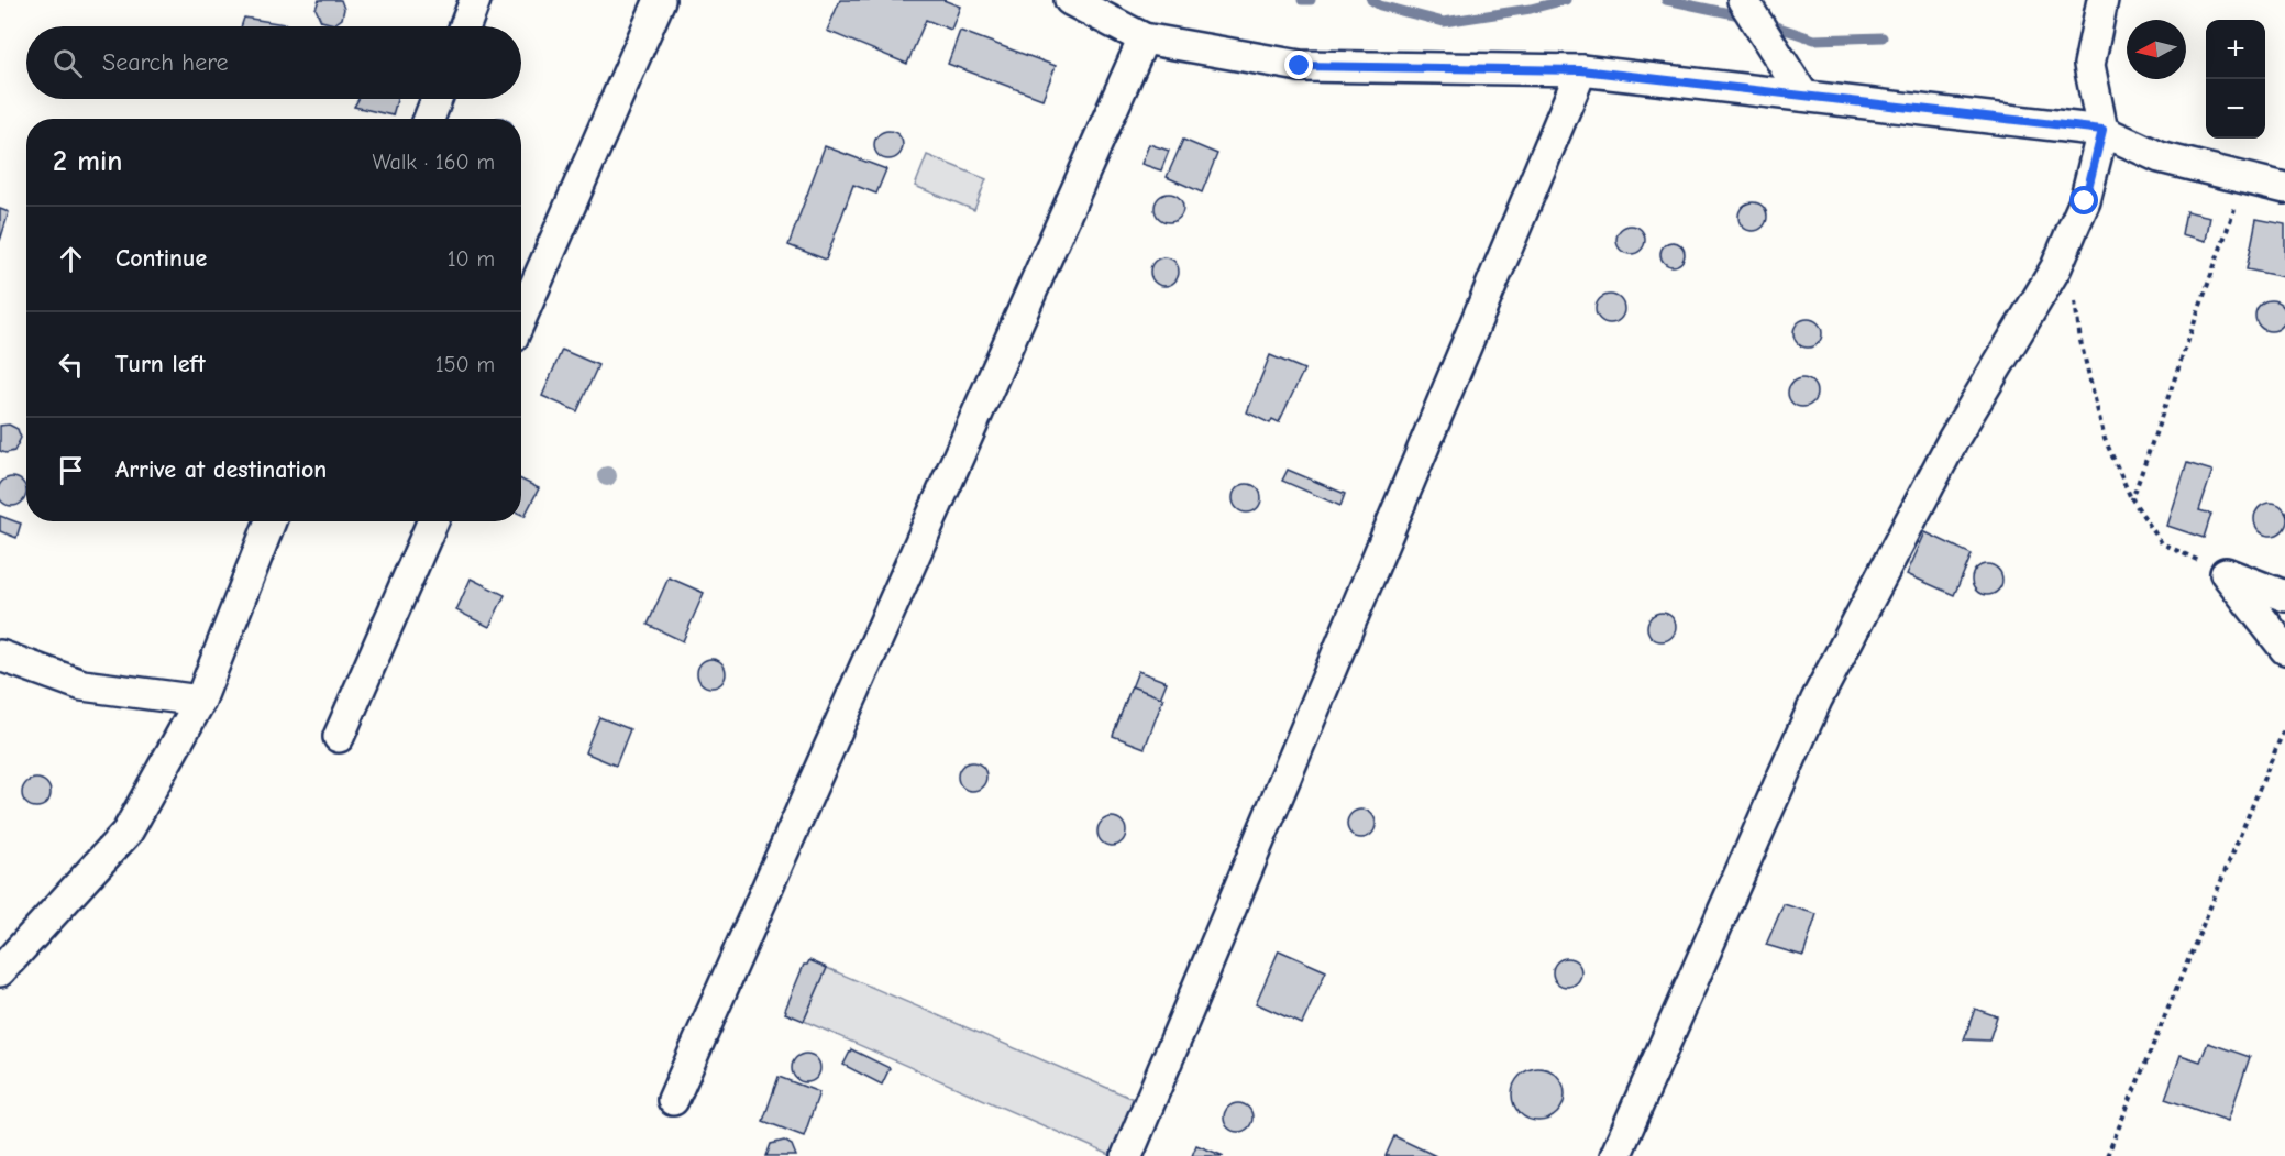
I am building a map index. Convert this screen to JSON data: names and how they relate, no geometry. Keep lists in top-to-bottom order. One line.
{"north":"left","page":{"map_buttons":["+","−"],"search":"Search here","heading":["2 min","Walk · 160 m"],"list":[["Continue","10 m"],["Turn left","150 m"],"Arrive at destination"]}}
